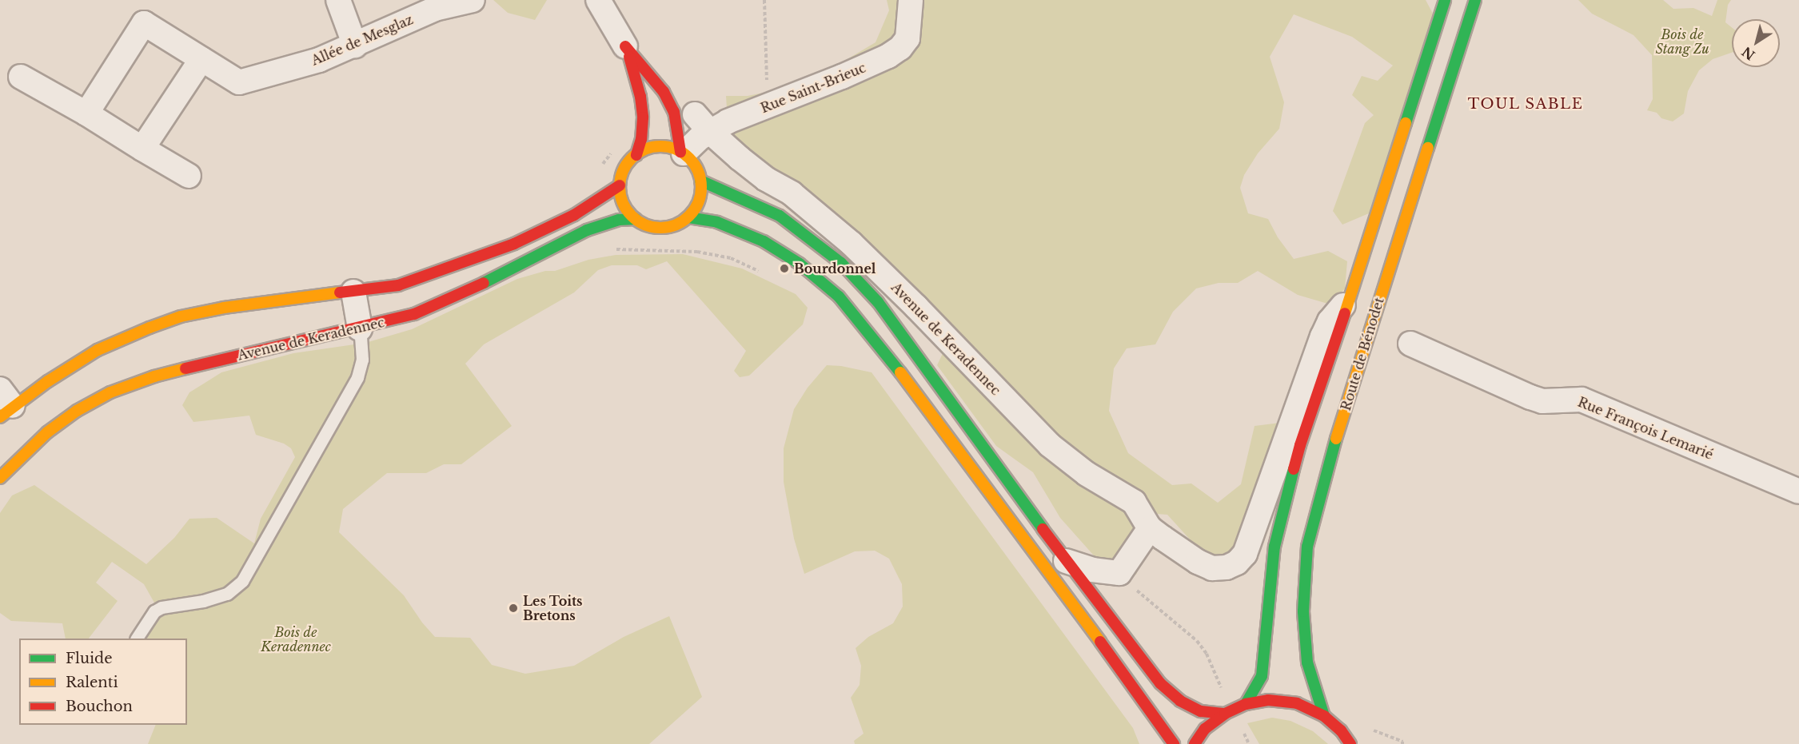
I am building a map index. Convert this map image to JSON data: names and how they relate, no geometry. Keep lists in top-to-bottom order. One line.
{"streets":{"street":["Allée de Mesglaz","Rue Saint-Brieuc","Avenue de Keradennec","Route de Bénodet","Rue François Lemarié"]},"crossings":[["Rue Saint-Brieuc","Avenue de Keradennec"]],"districts":["TOUL SABLE"],"parks":["Bois de Stang Zu","Bois de Keradennec"],"places":["Bourdonnel","Les Toits Bretons"],"legend":["Fluide","Ralenti","Bouchon"],"north":"bottom left"}
